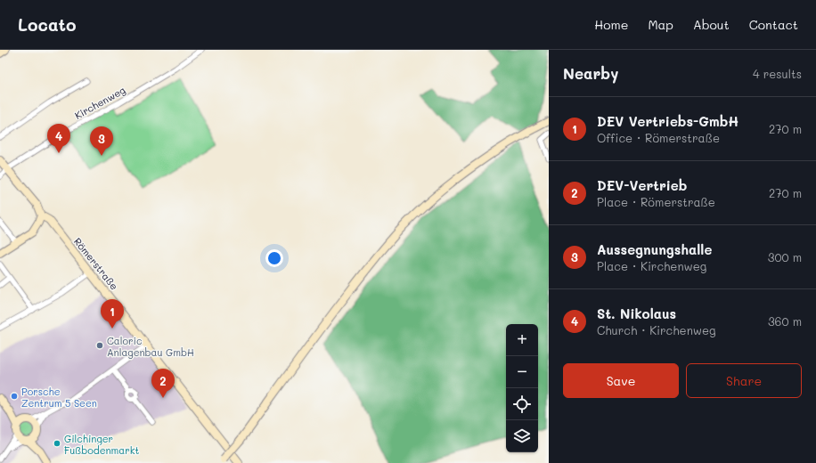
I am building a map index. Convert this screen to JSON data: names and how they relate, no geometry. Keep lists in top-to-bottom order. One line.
{"streets":{"street":["Kirchenweg","Römerstraße"]},"places":["Caloric Anlagenbau GmbH","Porsche Zentrum 5 Seen","Gilchinger Fußbodenmarkt"],"page":{"header":"Locato","nav":["Home","Map","About","Contact"],"heading":["Nearby","4 results"],"list":[{"mark":"1","name":"DEV Vertriebs-GmbH","note":"Office · Römerstraße","value":"270 m"},{"mark":"2","name":"DEV-Vertrieb","note":"Place · Römerstraße","value":"270 m"},{"mark":"3","name":"Aussegnungshalle","note":"Place · Kirchenweg","value":"300 m"},{"mark":"4","name":"St. Nikolaus","note":"Church · Kirchenweg","value":"360 m"}],"pins":["4","3","1","2"],"map_buttons":["+","−"],"buttons":["Save","Share"]}}
